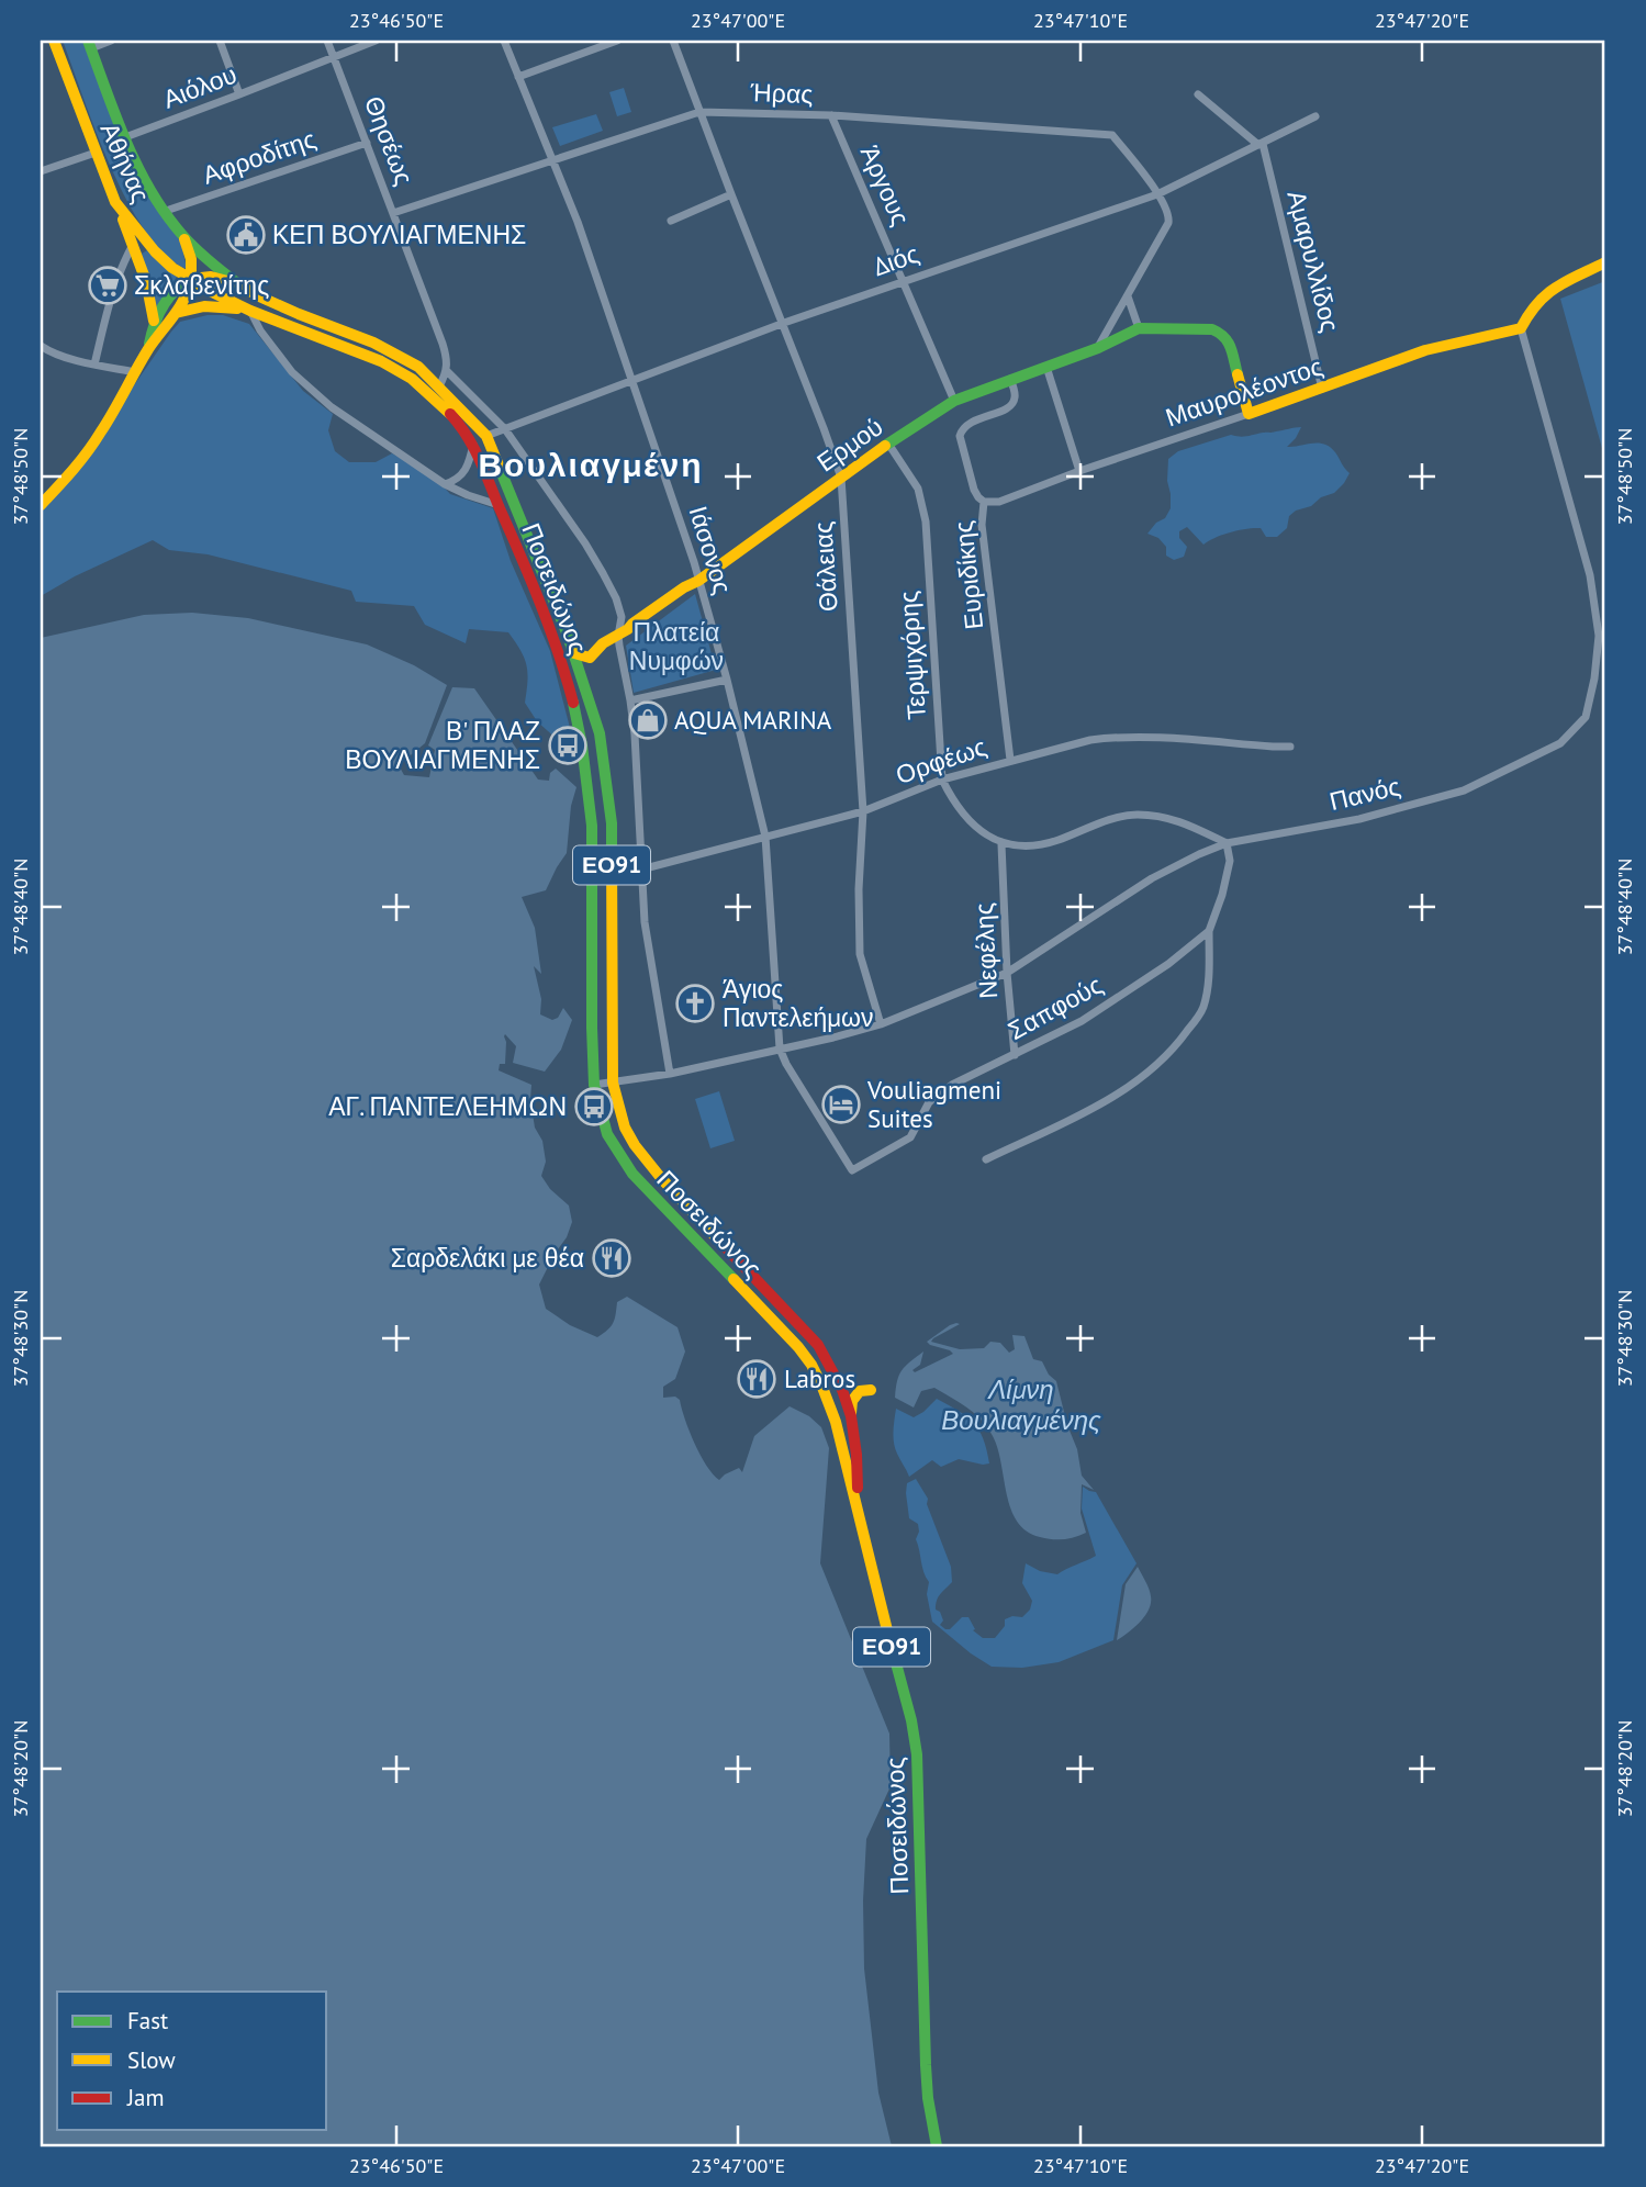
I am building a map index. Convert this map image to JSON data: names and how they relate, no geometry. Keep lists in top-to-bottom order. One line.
{"streets":{"main road":["Αθήνας","Μαυρολέοντος","Ερμού","Ποσειδώνος","ΕΟ91"],"street":["Αιόλου","Ήρας","Θησέως","Αφροδίτης","Άργους","Διός","Αμαρυλλίδος","Ιάσονος","Θάλειας","Ευριδίκης","Τερψιχόρης","Ορφέως","Πανός","Νεφέλης","Σαπφούς"]},"crossings":[["Αιόλου","Θησέως"],["Αιόλου","Αθήνας"],["Ήρας","Θησέως"],["Ήρας","Άργους"],["Ήρας","Διός"],["Ήρας","Ιάσονος"],["Ήρας","Θάλειας"],["Θησέως","Αφροδίτης"],["Αφροδίτης","Αθήνας"],["Αθήνας","Ποσειδώνος"],["Άργους","Διός"],["Άργους","Ερμού"],["Διός","Αμαρυλλίδος"],["Διός","Ιάσονος"],["Διός","Θάλειας"],["Διός","Ποσειδώνος"],["Αμαρυλλίδος","Μαυρολέοντος"],["Μαυρολέοντος","Ευριδίκης"],["Μαυρολέοντος","Πανός"],["Ερμού","Ιάσονος"],["Ερμού","Θάλειας"],["Ερμού","Ευριδίκης"],["Ερμού","Ποσειδώνος"],["Ερμού","Τερψιχόρης"],["Ιάσονος","Ορφέως"],["Ιάσονος","Πανός"],["Ιάσονος","Σαπφούς"],["Θάλειας","Ορφέως"],["Θάλειας","Πανός"],["Ευριδίκης","Ορφέως"],["Ποσειδώνος","Ορφέως"],["Τερψιχόρης","Ορφέως"],["Τερψιχόρης","Νεφέλης"],["Πανός","Νεφέλης"],["Πανός","Σαπφούς"],["Νεφέλης","Σαπφούς"]],"districts":["Βουλιαγμένη"],"water":["Λίμνη Βουλιαγμένης"],"parks":["Πλατεία Νυμφών"],"places":{"public building":["ΚΕΠ ΒΟΥΛΙΑΓΜΕΝΗΣ"],"supermarket":["Σκλαβενίτης"],"shop":["AQUA MARINA"],"bus stop":["Β' ΠΛΑΖ ΒΟΥΛΙΑΓΜΕΝΗΣ","ΑΓ. ΠΑΝΤΕΛΕΗΜΩΝ"],"church":["Άγιος Παντελεήμων"],"hotel":["Vouliagmeni Suites"],"restaurant":["Σαρδελάκι με θέα","Labros"]},"legend":["Fast","Slow","Jam"],"coordinates":["23°46'50\"E","23°47'00\"E","23°47'10\"E","23°47'20\"E","37°48'50\"N","37°48'40\"N","37°48'30\"N","37°48'20\"N"]}
